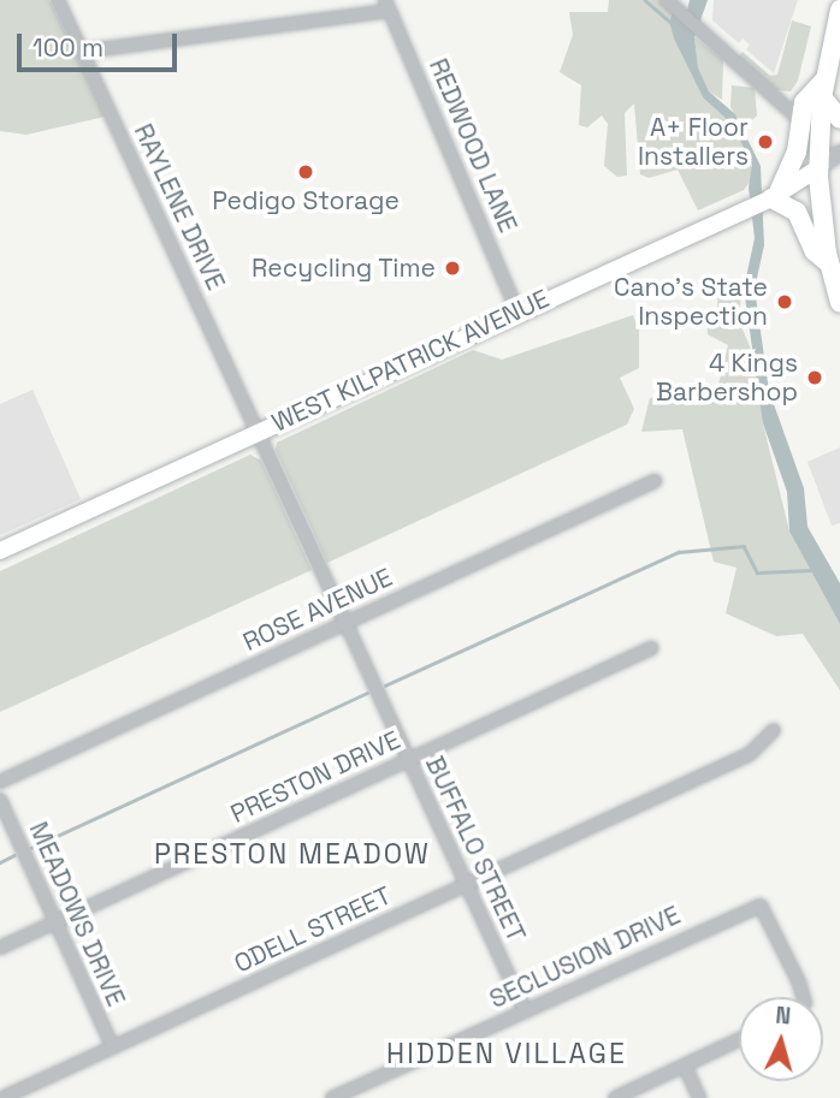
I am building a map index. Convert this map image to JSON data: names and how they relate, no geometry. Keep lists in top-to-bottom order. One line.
{"streets":{"main road":["WEST KILPATRICK AVENUE"],"street":["REDWOOD LANE","RAYLENE DRIVE","ROSE AVENUE","PRESTON DRIVE","BUFFALO STREET","MEADOWS DRIVE","ODELL STREET","SECLUSION DRIVE"]},"crossings":[["REDWOOD LANE","WEST KILPATRICK AVENUE"],["RAYLENE DRIVE","WEST KILPATRICK AVENUE"],["RAYLENE DRIVE","BUFFALO STREET"],["WEST KILPATRICK AVENUE","BUFFALO STREET"],["ROSE AVENUE","BUFFALO STREET"],["PRESTON DRIVE","BUFFALO STREET"],["PRESTON DRIVE","MEADOWS DRIVE"],["BUFFALO STREET","ODELL STREET"],["BUFFALO STREET","SECLUSION DRIVE"],["MEADOWS DRIVE","ODELL STREET"]],"districts":["PRESTON MEADOW","HIDDEN VILLAGE"],"places":["A+ Floor Installers","Pedigo Storage","Recycling Time","Cano's State Inspection","4 Kings Barbershop"],"scale_bar":"100 m","north":"top"}
